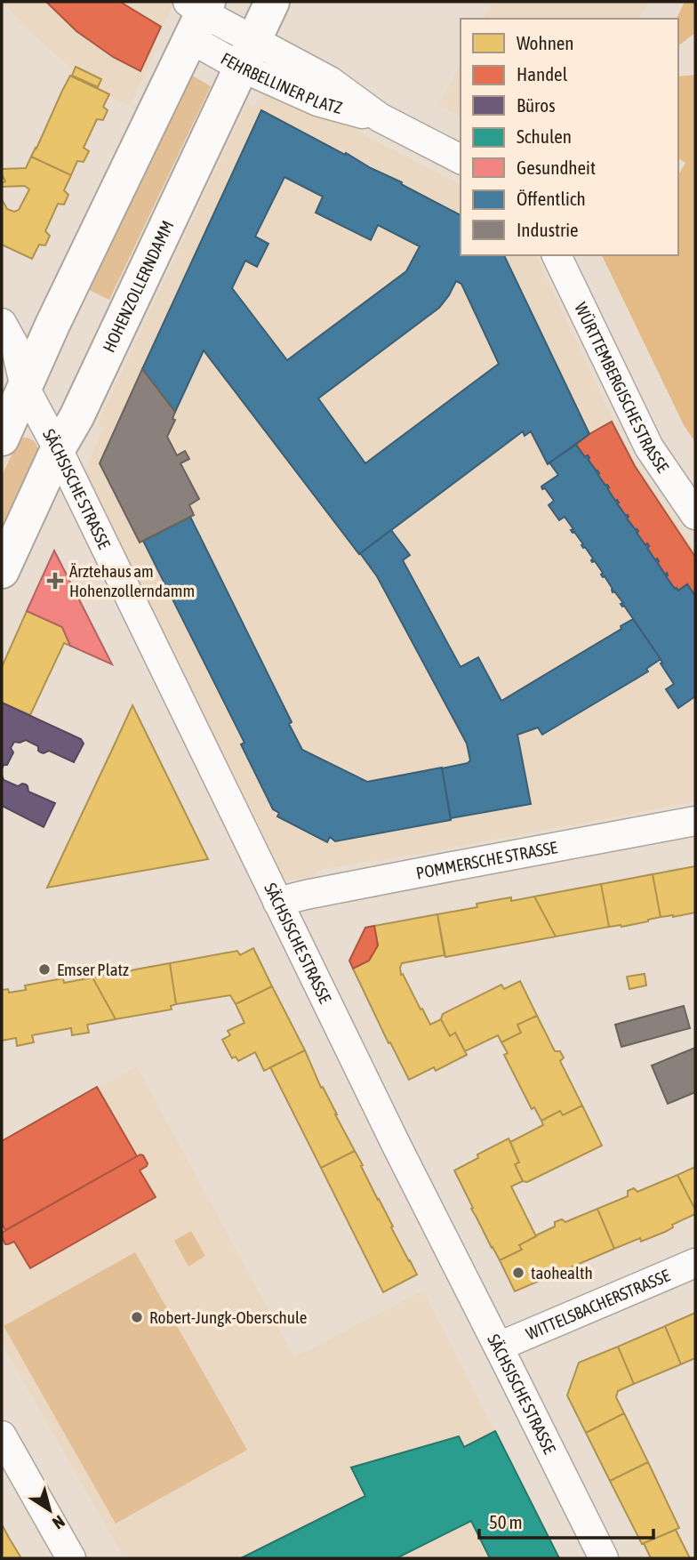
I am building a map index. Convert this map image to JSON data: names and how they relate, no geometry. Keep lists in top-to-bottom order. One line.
{"streets":{"main road":["HOHENZOLLERNDAMM"],"street":["FEHRBELLINER PLATZ","WÜRTTEMBERGISCHE STRASSE","SÄCHSISCHE STRASSE","POMMERSCHE STRASSE","WITTELSBACHERSTRASSE"]},"crossings":[["FEHRBELLINER PLATZ","HOHENZOLLERNDAMM"],["HOHENZOLLERNDAMM","SÄCHSISCHE STRASSE"],["SÄCHSISCHE STRASSE","POMMERSCHE STRASSE"],["SÄCHSISCHE STRASSE","WITTELSBACHERSTRASSE"]],"places":{"health":["Ärztehaus am Hohenzollerndamm"],"other":["Emser Platz","taohealth","Robert-Jungk-Oberschule"]},"legend":["Wohnen","Handel","Büros","Schulen","Gesundheit","Öffentlich","Industrie"],"scale_bar":"50 m","north":"bottom right"}
